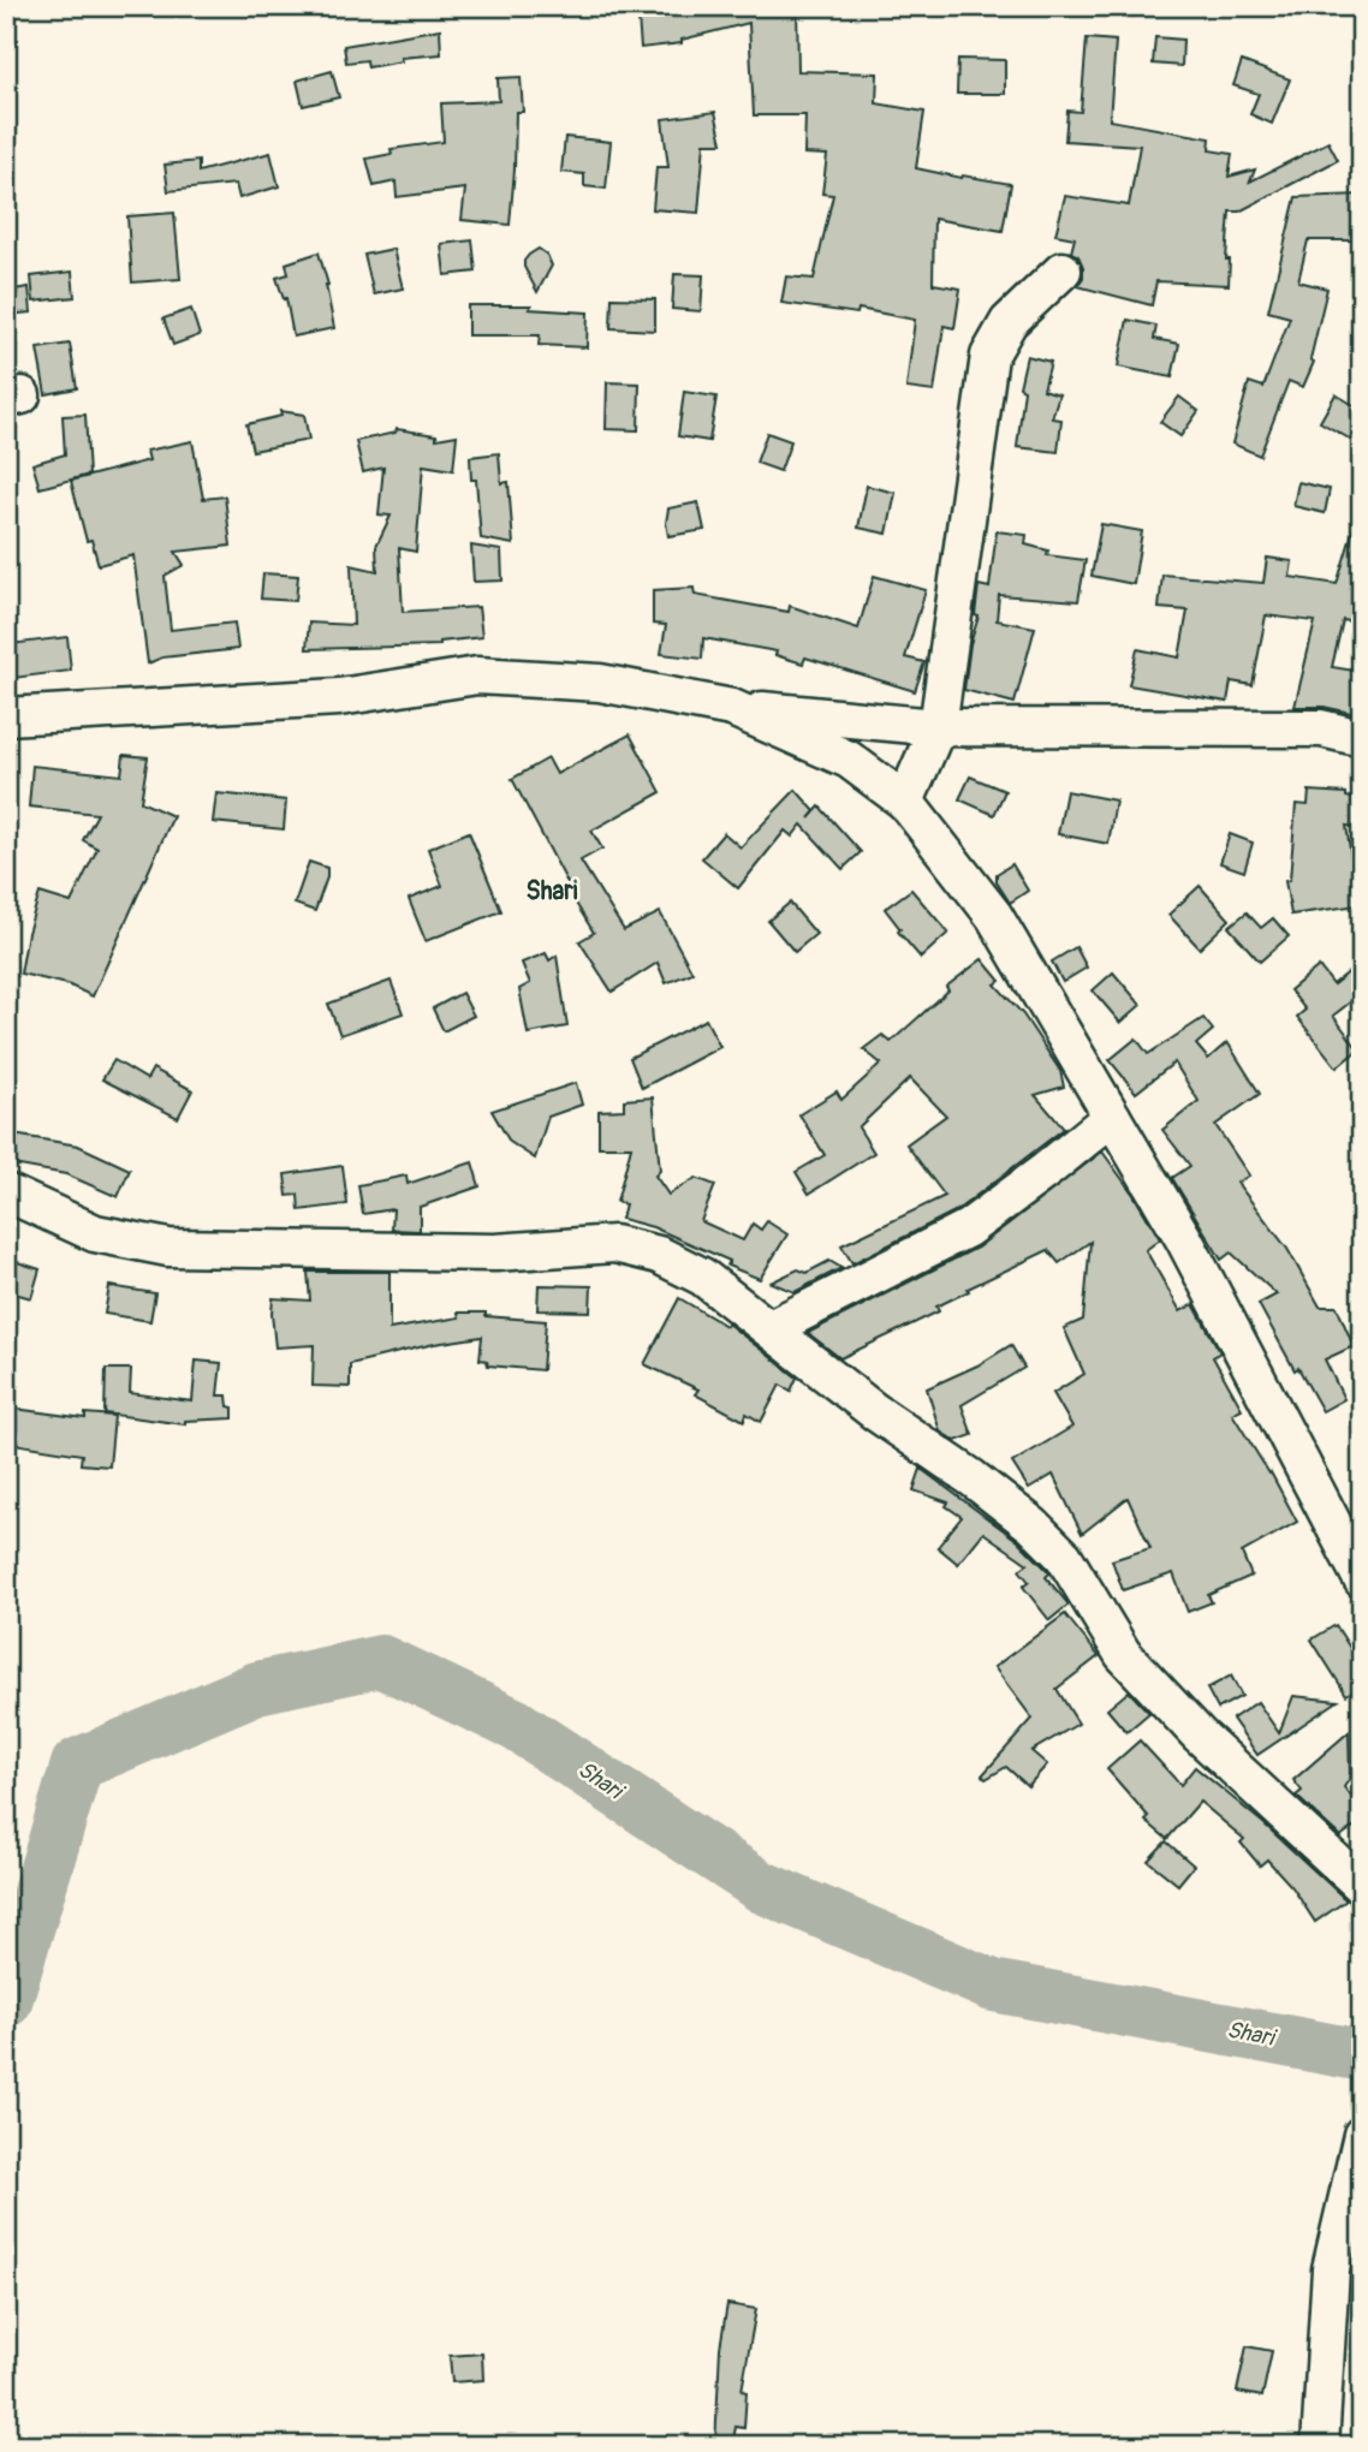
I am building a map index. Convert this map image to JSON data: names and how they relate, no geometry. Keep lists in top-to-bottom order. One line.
{"districts":["Shari"],"water":["Shari"]}
